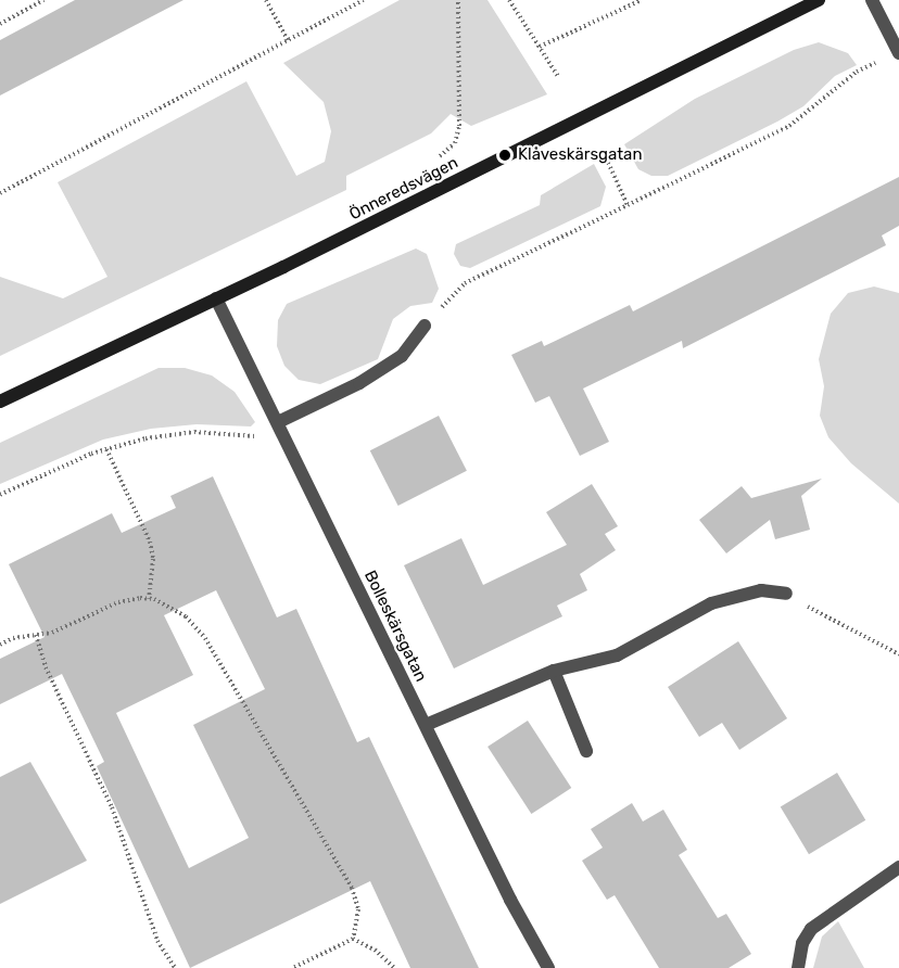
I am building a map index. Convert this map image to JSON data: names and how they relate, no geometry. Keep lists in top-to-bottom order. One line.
{"streets":{"street":["Önneredsvägen","Bolleskärsgatan"]},"crossings":[["Önneredsvägen","Bolleskärsgatan"]],"places":["Klåveskärsgatan"]}
